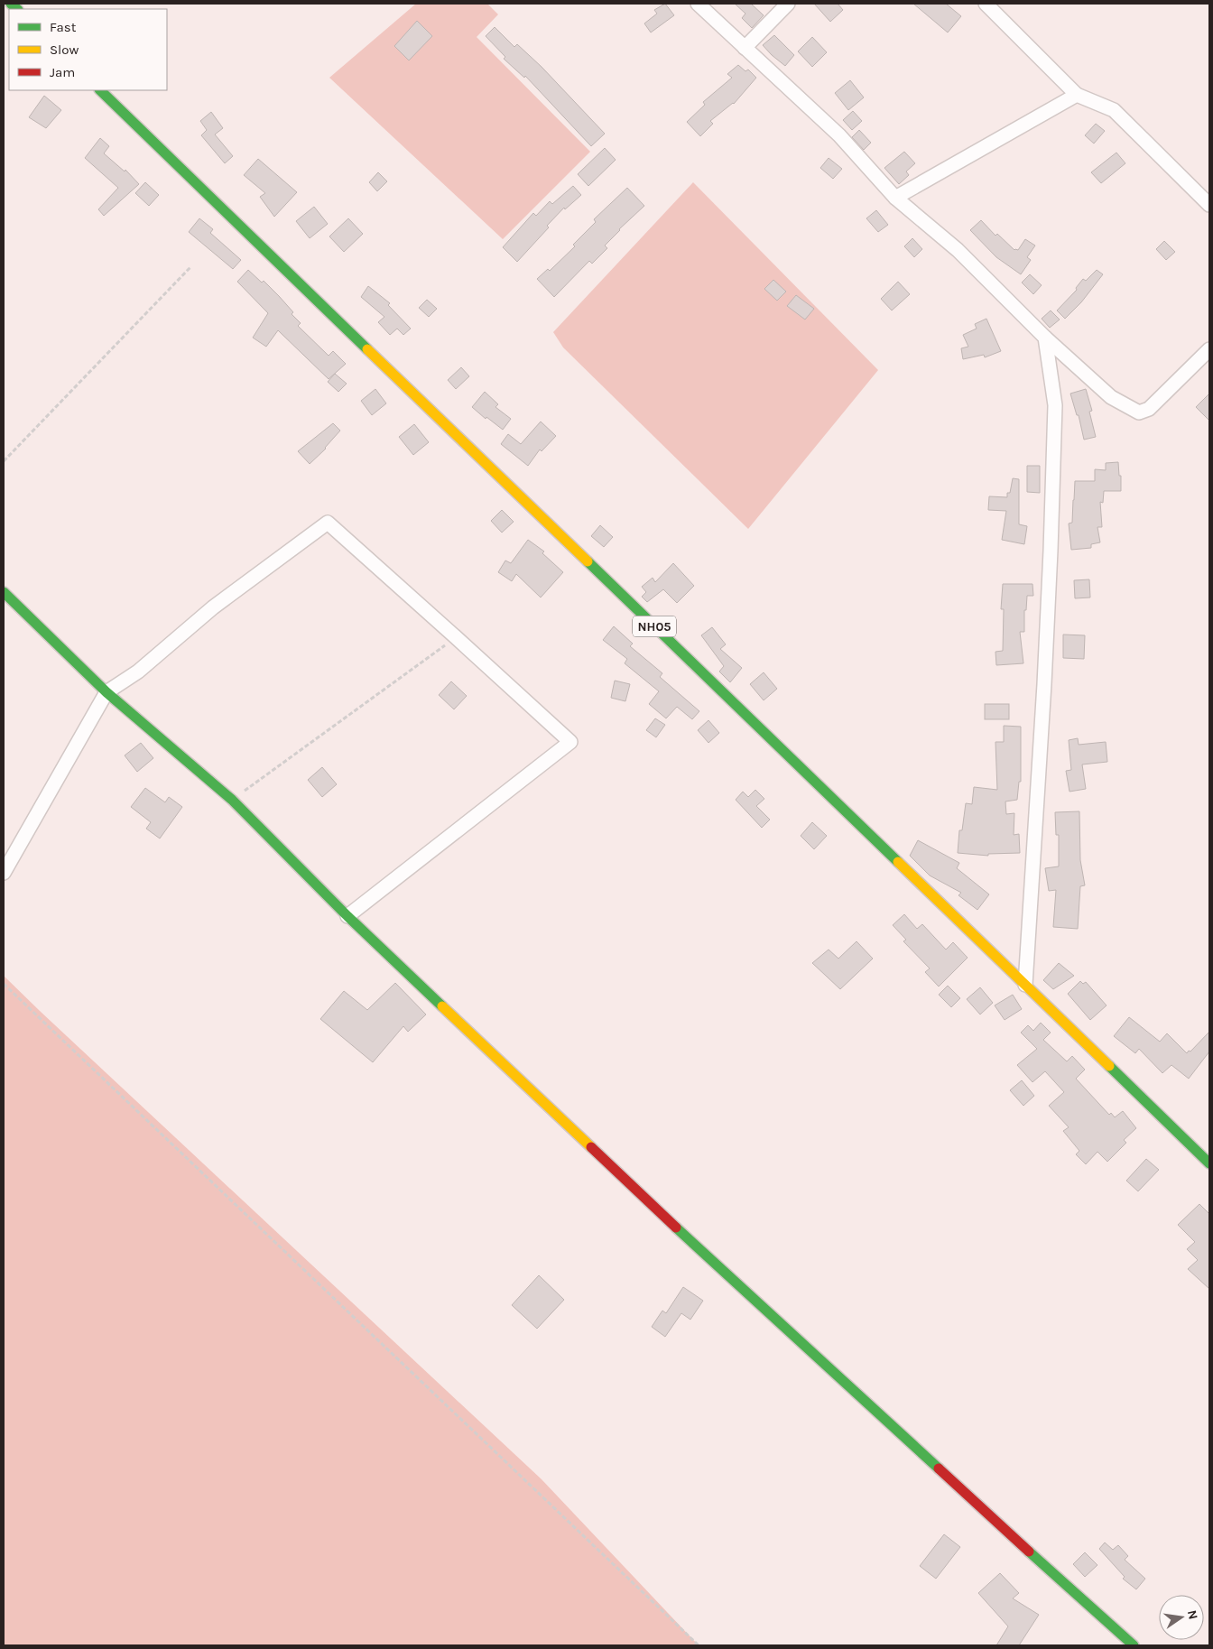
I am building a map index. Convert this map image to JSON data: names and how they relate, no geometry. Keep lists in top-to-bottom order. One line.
{"streets":{"main road":["NH05"]},"legend":["Fast","Slow","Jam"],"north":"right"}
